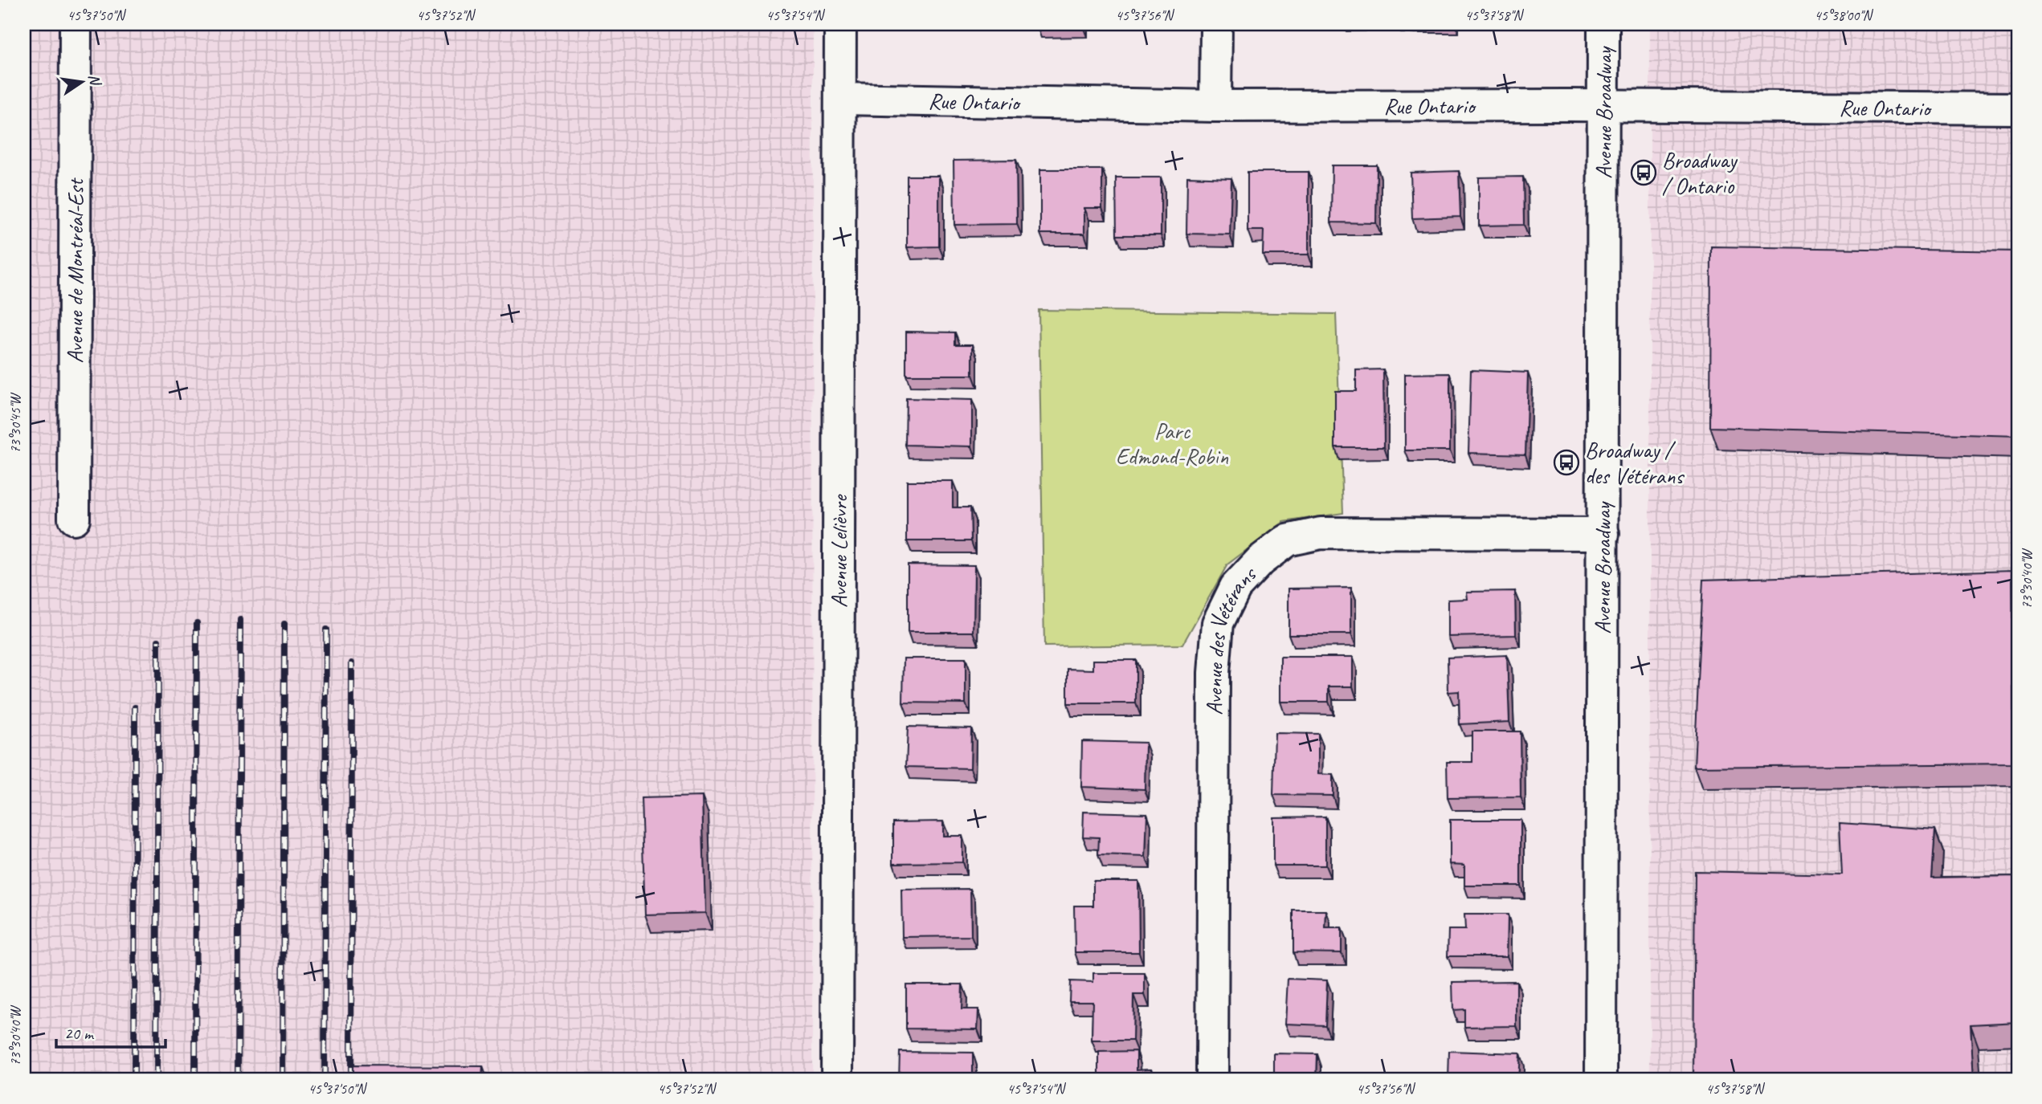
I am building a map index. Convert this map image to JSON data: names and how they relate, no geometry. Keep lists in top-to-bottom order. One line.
{"streets":{"street":["Rue Ontario","Avenue Broadway","Avenue de Montréal-Est","Avenue Lelièvre","Avenue des Vétérans"]},"crossings":[["Rue Ontario","Avenue Broadway"],["Rue Ontario","Avenue Lelièvre"],["Avenue Broadway","Avenue des Vétérans"]],"parks":["Parc Edmond-Robin"],"places":{"bus stop":["Broadway / Ontario","Broadway / des Vétérans"]},"scale_bar":"20 m","north":"right","coordinates":["45°37'50\"N","45°37'52\"N","45°37'54\"N","45°37'56\"N","45°37'58\"N","45°38'00\"N","73°30'45\"W","73°30'40\"W"]}
